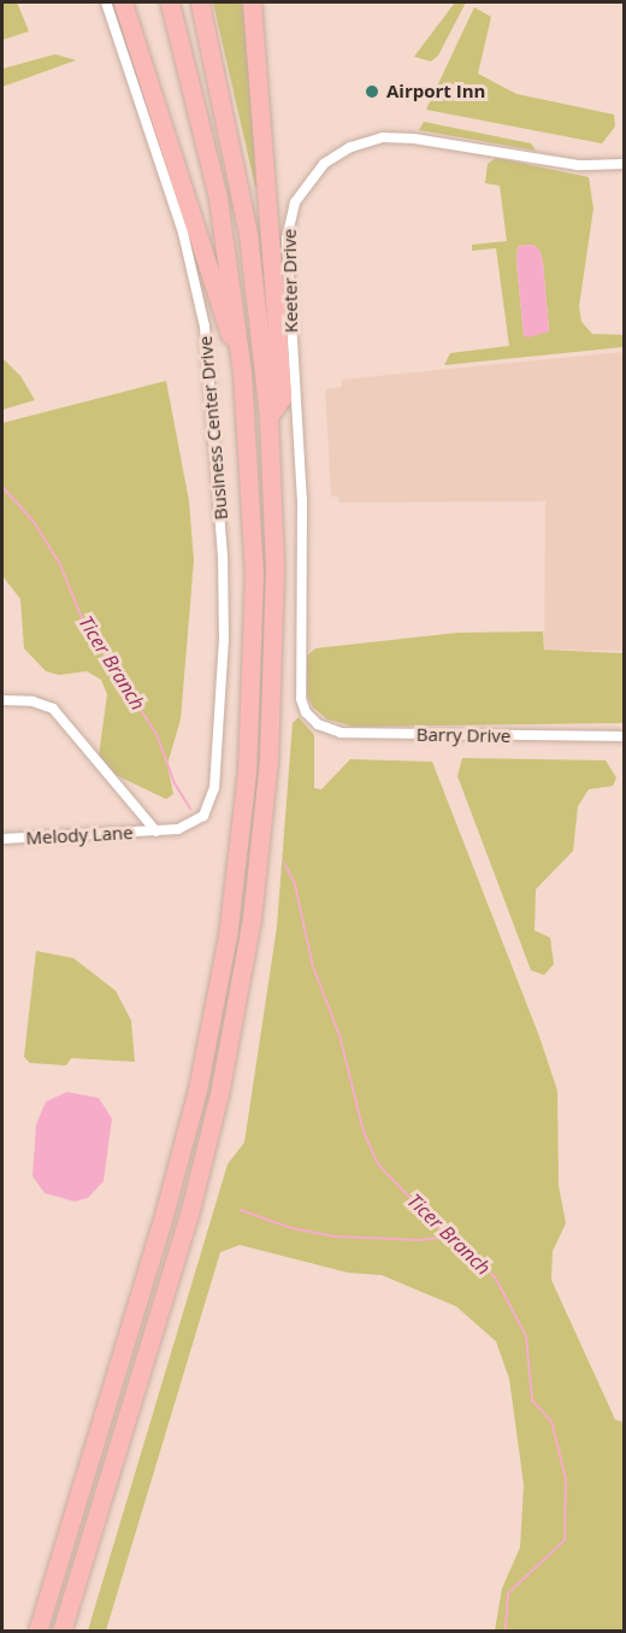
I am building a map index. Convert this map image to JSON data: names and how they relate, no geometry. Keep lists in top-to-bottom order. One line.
{"streets":{"street":["Keeter Drive","Business Center Drive","Barry Drive","Melody Lane"]},"crossings":[["Keeter Drive","Barry Drive"],["Business Center Drive","Melody Lane"]],"water":["Ticer Branch"],"places":["Airport Inn"]}
